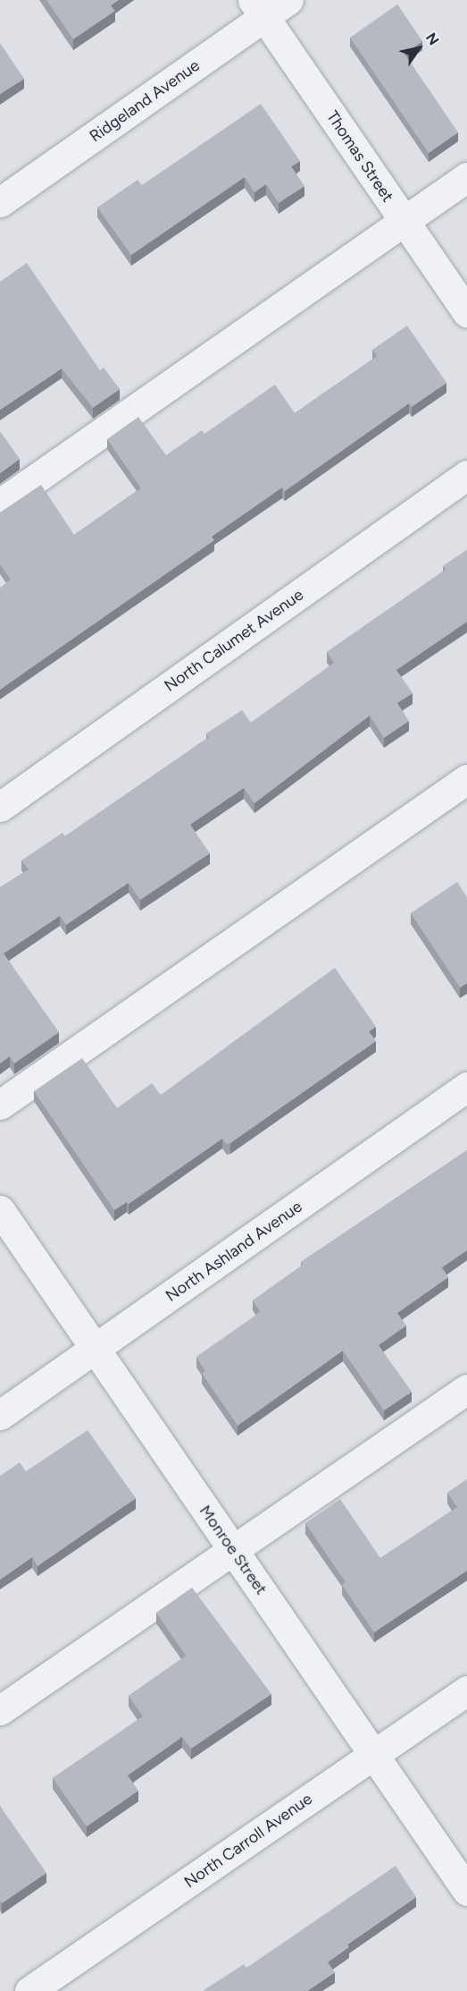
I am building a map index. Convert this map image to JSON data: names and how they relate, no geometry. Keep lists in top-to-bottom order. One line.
{"streets":{"street":["Ridgeland Avenue","Thomas Street","North Calumet Avenue","North Ashland Avenue","Monroe Street","North Carroll Avenue"]},"crossings":[["Ridgeland Avenue","Thomas Street"],["North Ashland Avenue","Monroe Street"],["Monroe Street","North Carroll Avenue"]],"north":"top right"}
